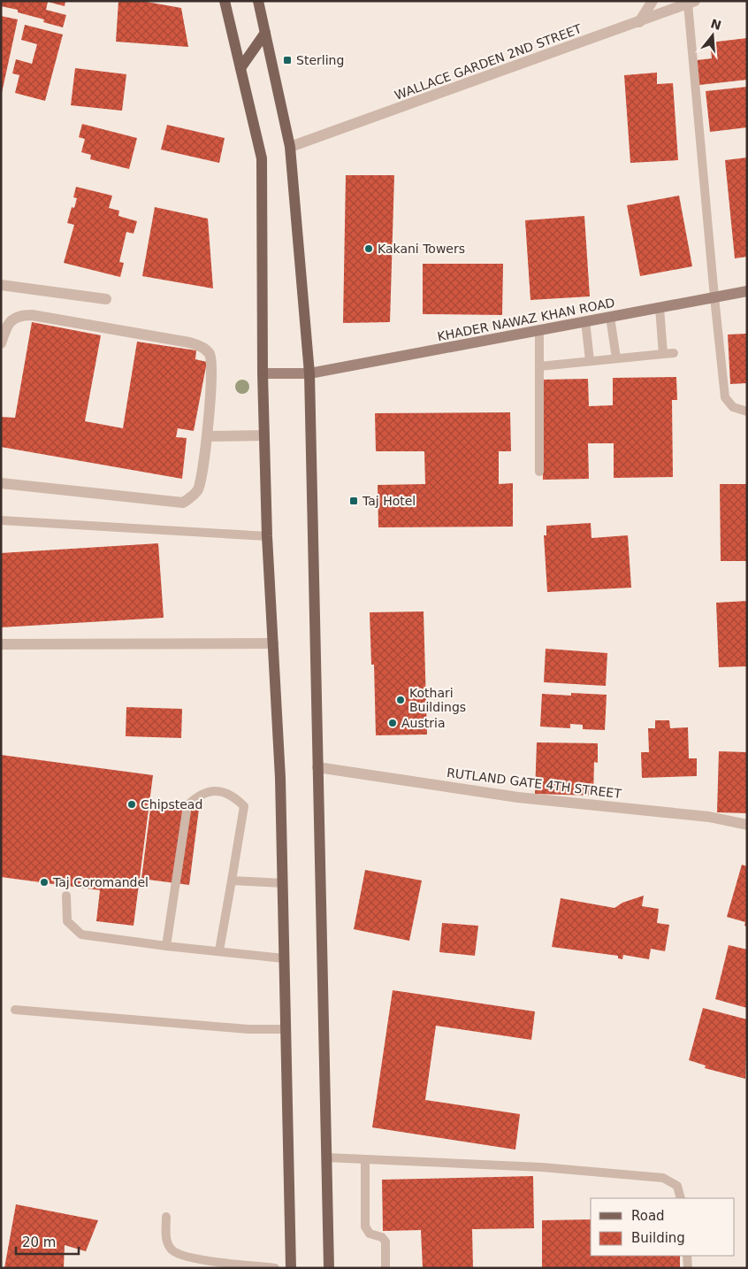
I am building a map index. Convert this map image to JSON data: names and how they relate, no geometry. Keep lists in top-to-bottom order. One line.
{"streets":{"street":["WALLACE GARDEN 2ND STREET","KHADER NAWAZ KHAN ROAD","RUTLAND GATE 4TH STREET"]},"places":{"transit":["Sterling","Taj Hotel"],"other":["Kakani Towers","Kothari Buildings","Austria","Chipstead","Taj Coromandel"]},"legend":["Road","Building"],"scale_bar":"20 m","north":"top"}
